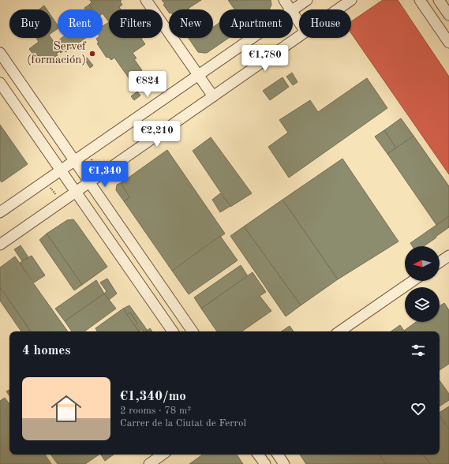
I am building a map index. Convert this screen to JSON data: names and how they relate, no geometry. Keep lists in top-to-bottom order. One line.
{"places":["Servef (formación)"],"north":"left","page":{"chip":["Buy","Rent","Filters","New","Apartment","House"],"price":["€1,780","€824","€2,210","€1,340"],"heading":"4 homes","list":[{"name":"€1,340/mo","note":"2 rooms · 78 m² · Carrer de la Ciutat de Ferrol"}]}}
